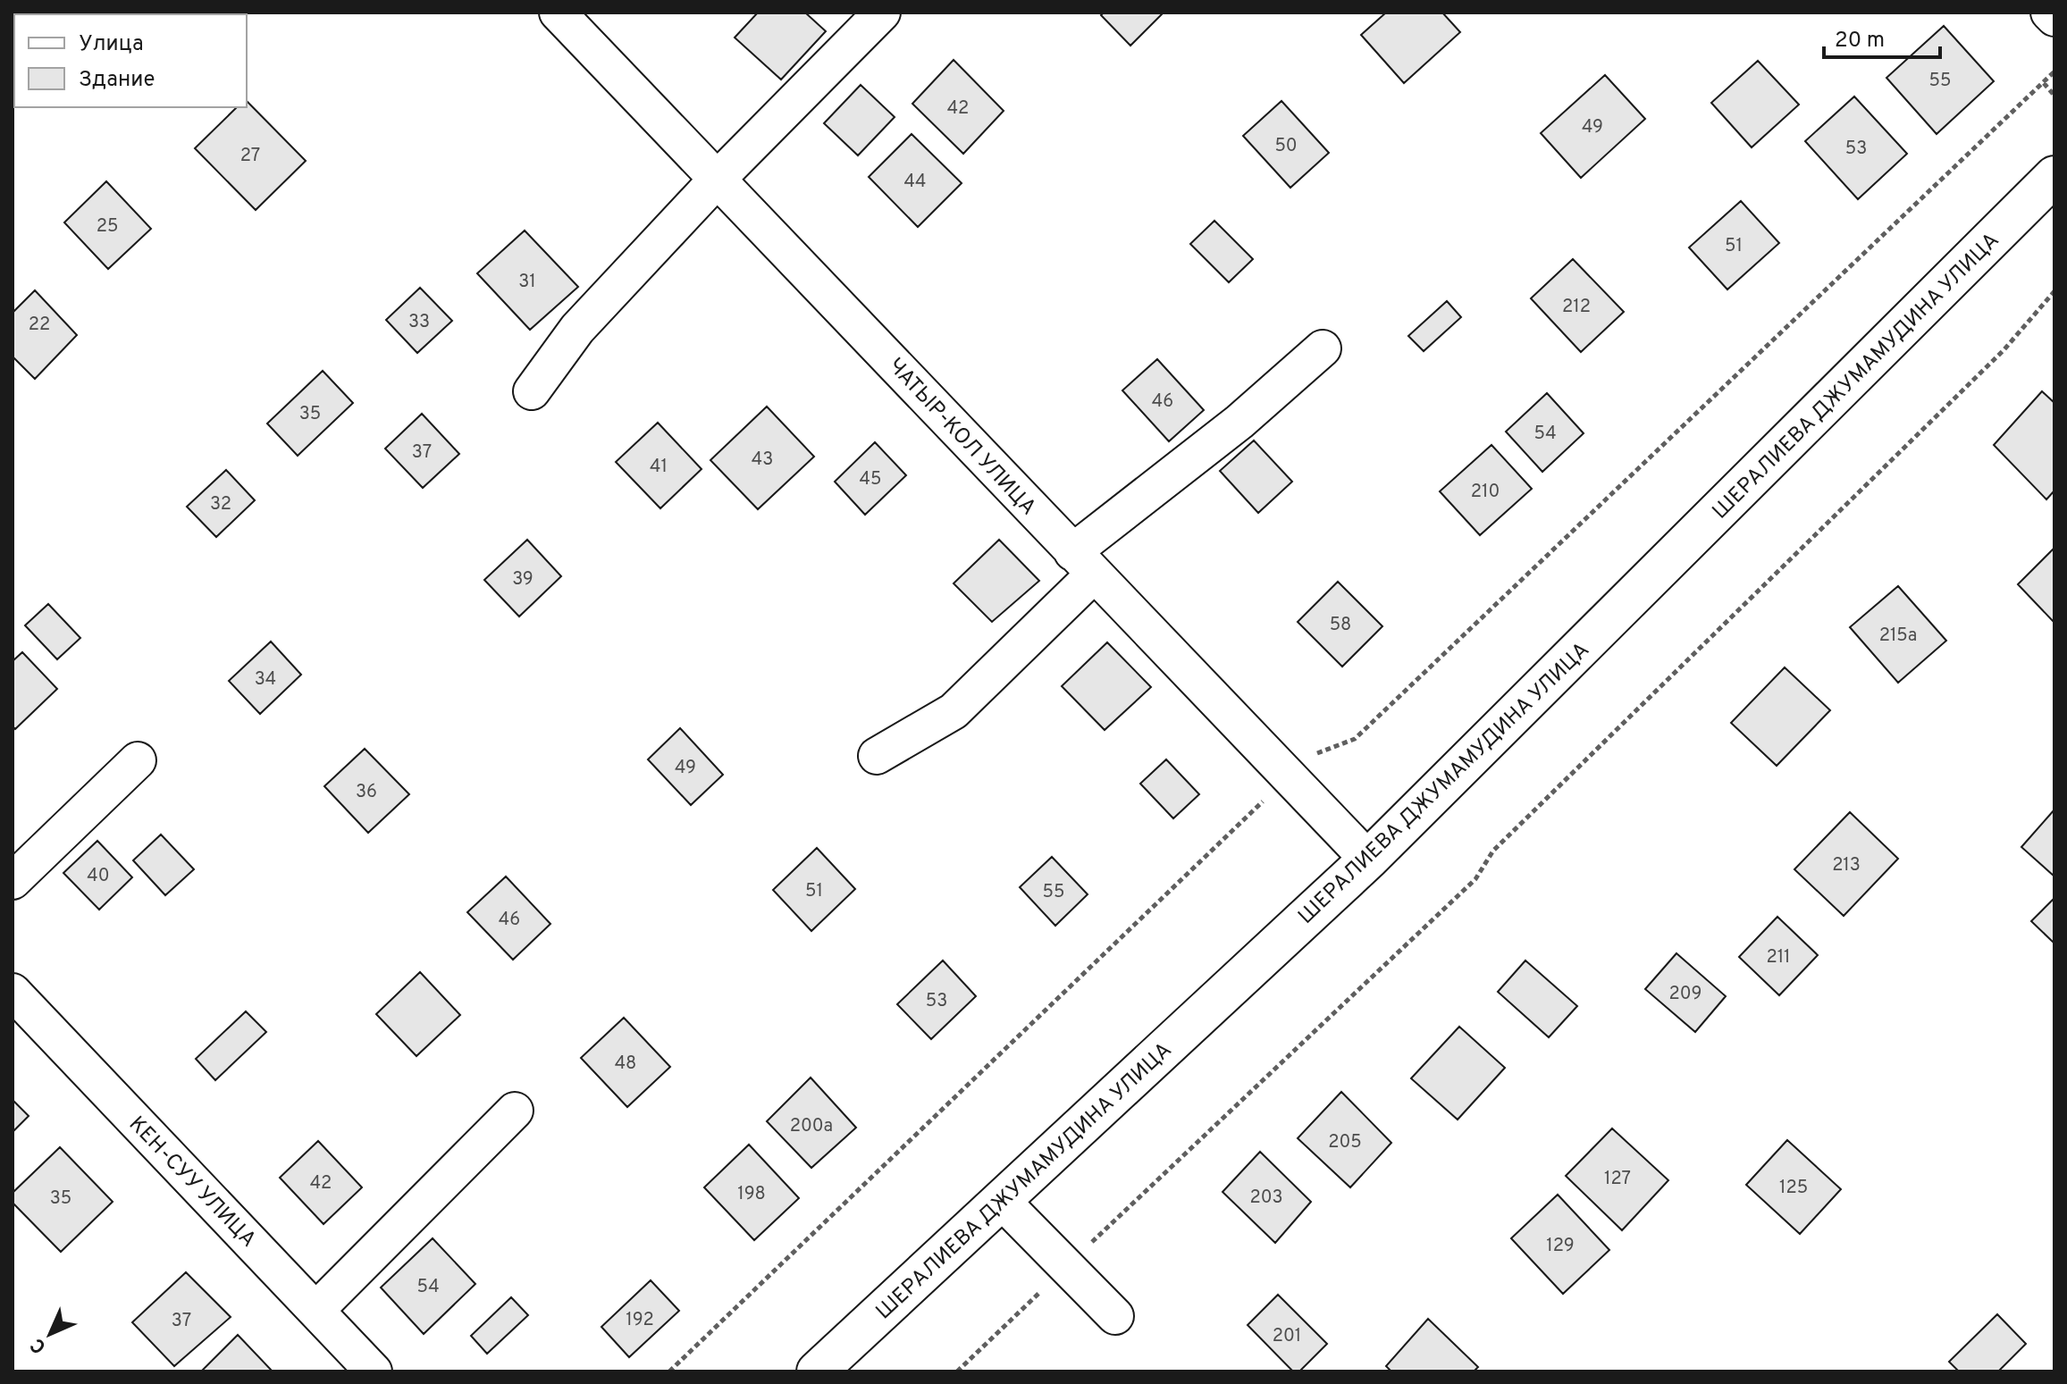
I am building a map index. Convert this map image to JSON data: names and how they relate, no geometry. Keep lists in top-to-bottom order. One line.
{"streets":{"street":["ШЕРАЛИЕВА ДЖУМАМУДИНА УЛИЦА","ЧАТЫР-КОЛ УЛИЦА","КЕН-СУУ УЛИЦА"]},"crossings":[["ШЕРАЛИЕВА ДЖУМАМУДИНА УЛИЦА","ЧАТЫР-КОЛ УЛИЦА"]],"house_numbers":["55","42","49","50","53","27","44","25","51","31","212","33","22","46","35","54","37","43","41","45","210","32","39","58","215а","34","49","36","213","40","51","55","46","211","209","53","48","200а","205","127","42","125","198","203","35","129","54","192","37","201"],"legend":["Улица","Здание"],"scale_bar":"20 m","north":"bottom left"}
